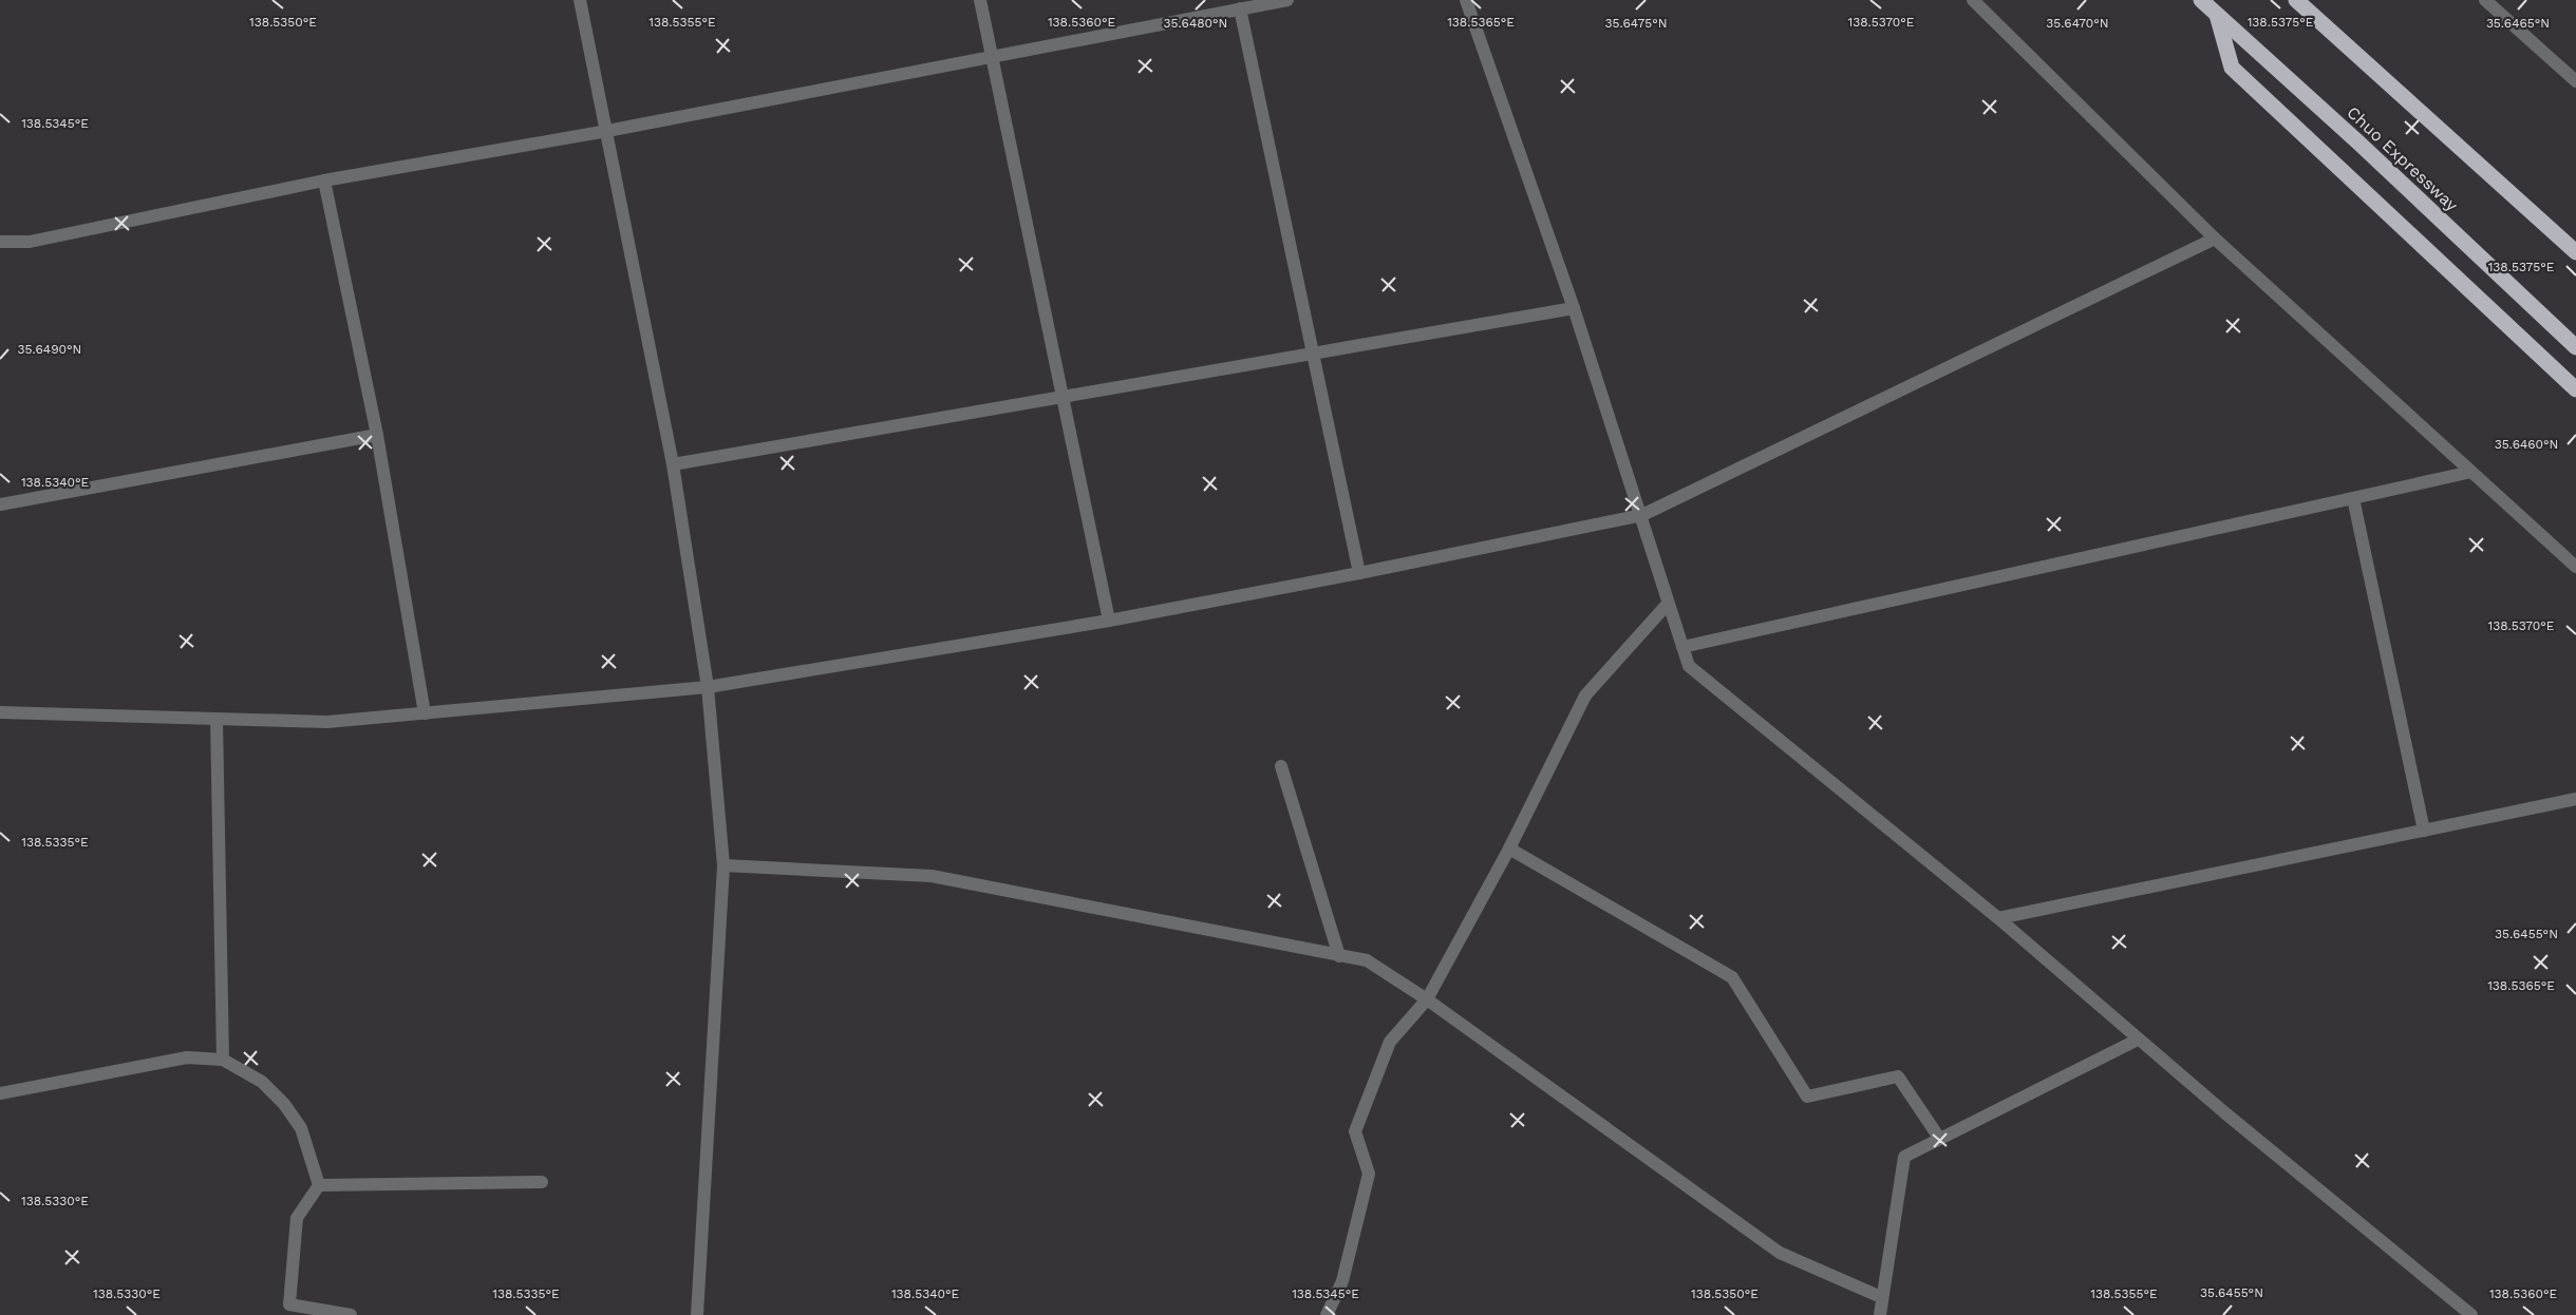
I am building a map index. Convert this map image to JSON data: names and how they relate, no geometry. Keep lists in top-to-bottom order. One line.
{"streets":{"highway":["Chuo Expressway"]},"coordinates":["138.5350°E","138.5355°E","138.5360°E","138.5365°E","138.5370°E","138.5375°E","35.6480°N","35.6475°N","35.6470°N","35.6465°N","138.5345°E","35.6490°N","35.6460°N","138.5340°E","138.5335°E","35.6455°N","138.5330°E"]}
